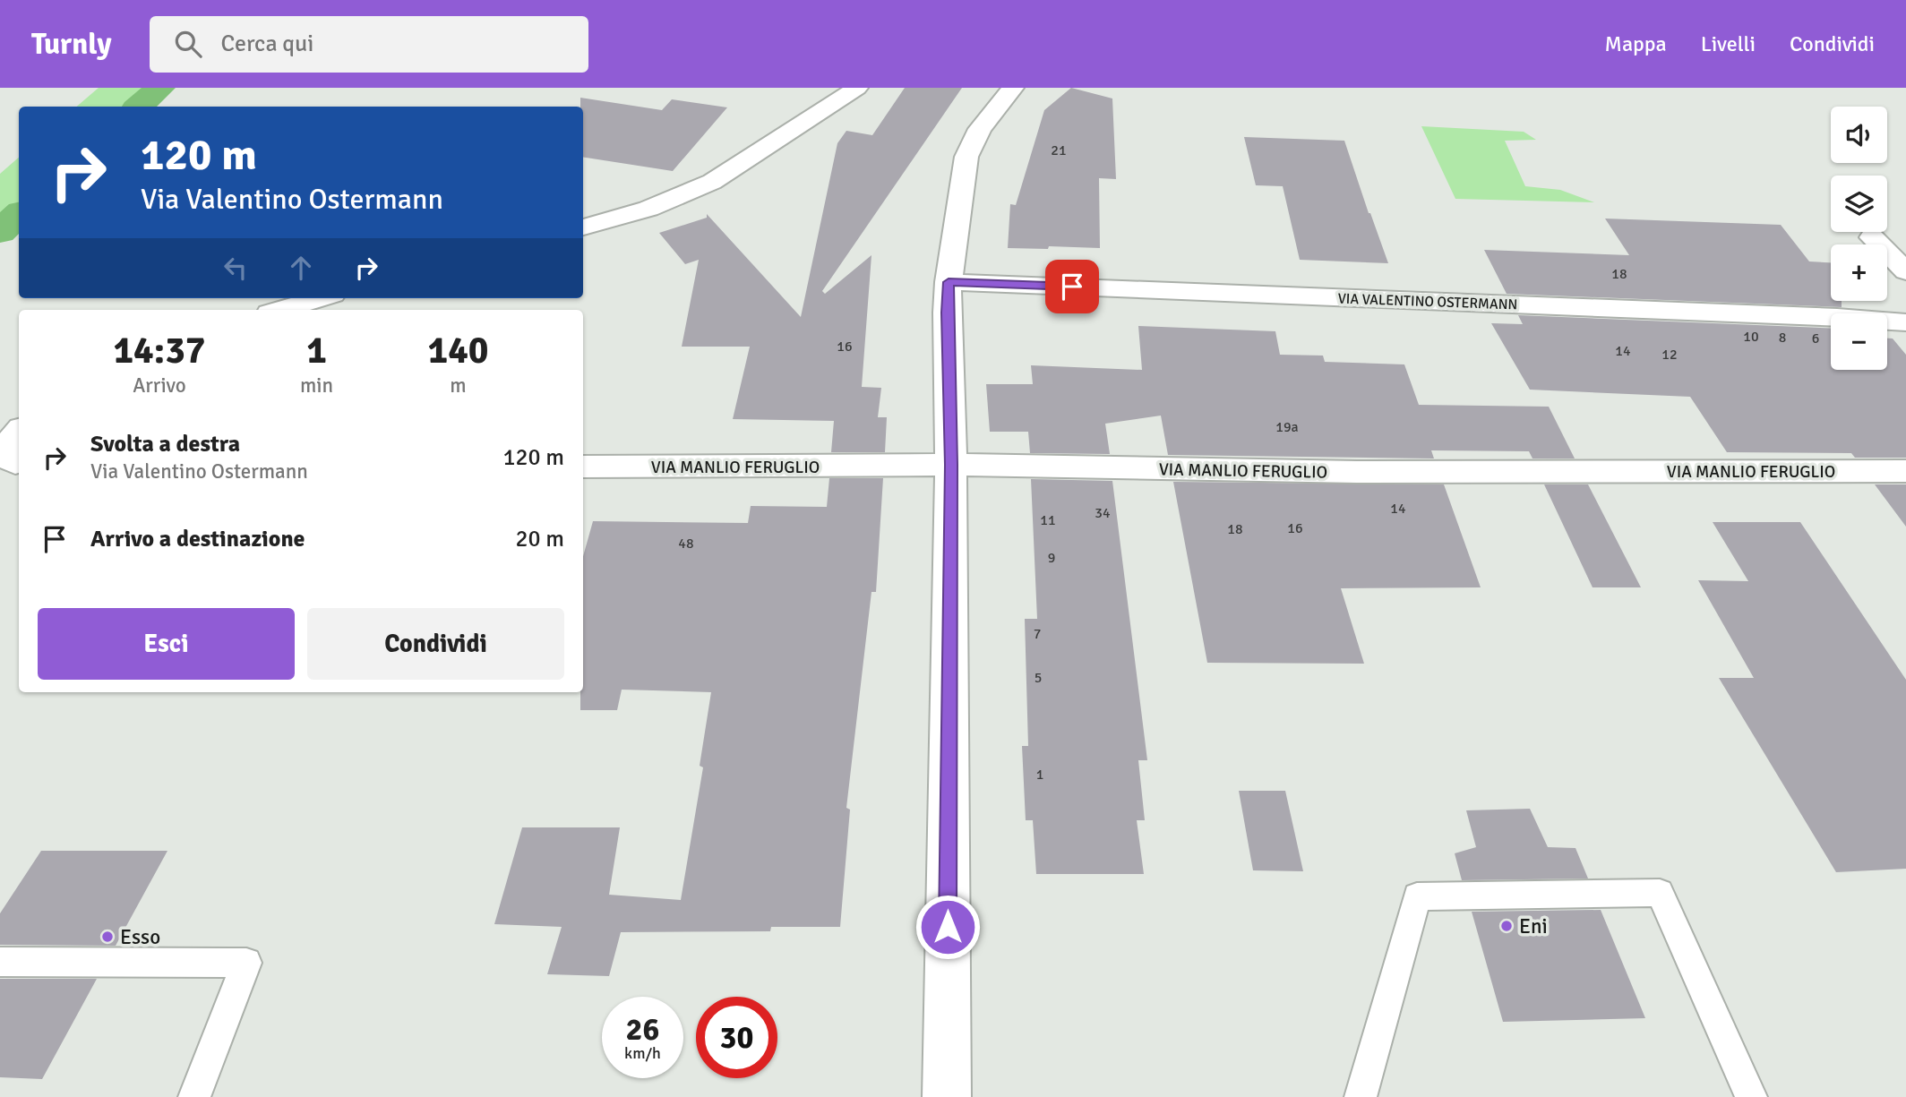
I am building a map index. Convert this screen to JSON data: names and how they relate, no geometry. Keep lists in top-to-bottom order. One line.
{"streets":{"street":["VIA VALENTINO OSTERMANN","VIA MANLIO FERUGLIO"]},"places":["Eni","Esso"],"house_numbers":["21","18","10","8","6","16","14","12","19a","14","34","11","16","18","48","9","7","5","1"],"page":{"header":"Turnly","search":"Cerca qui","nav":["Mappa","Livelli","Condividi"],"map_buttons":["+","−"],"turn":["120 m","Via Valentino Ostermann"],"eta":["14:37","Arrivo","1","min","140","m"],"list":[{"name":"Svolta a destra","note":"Via Valentino Ostermann","value":"120 m"},{"name":"Arrivo a destinazione","value":"20 m"}],"buttons":["Esci","Condividi"],"speed":"26 km/h","limit":"30"}}
